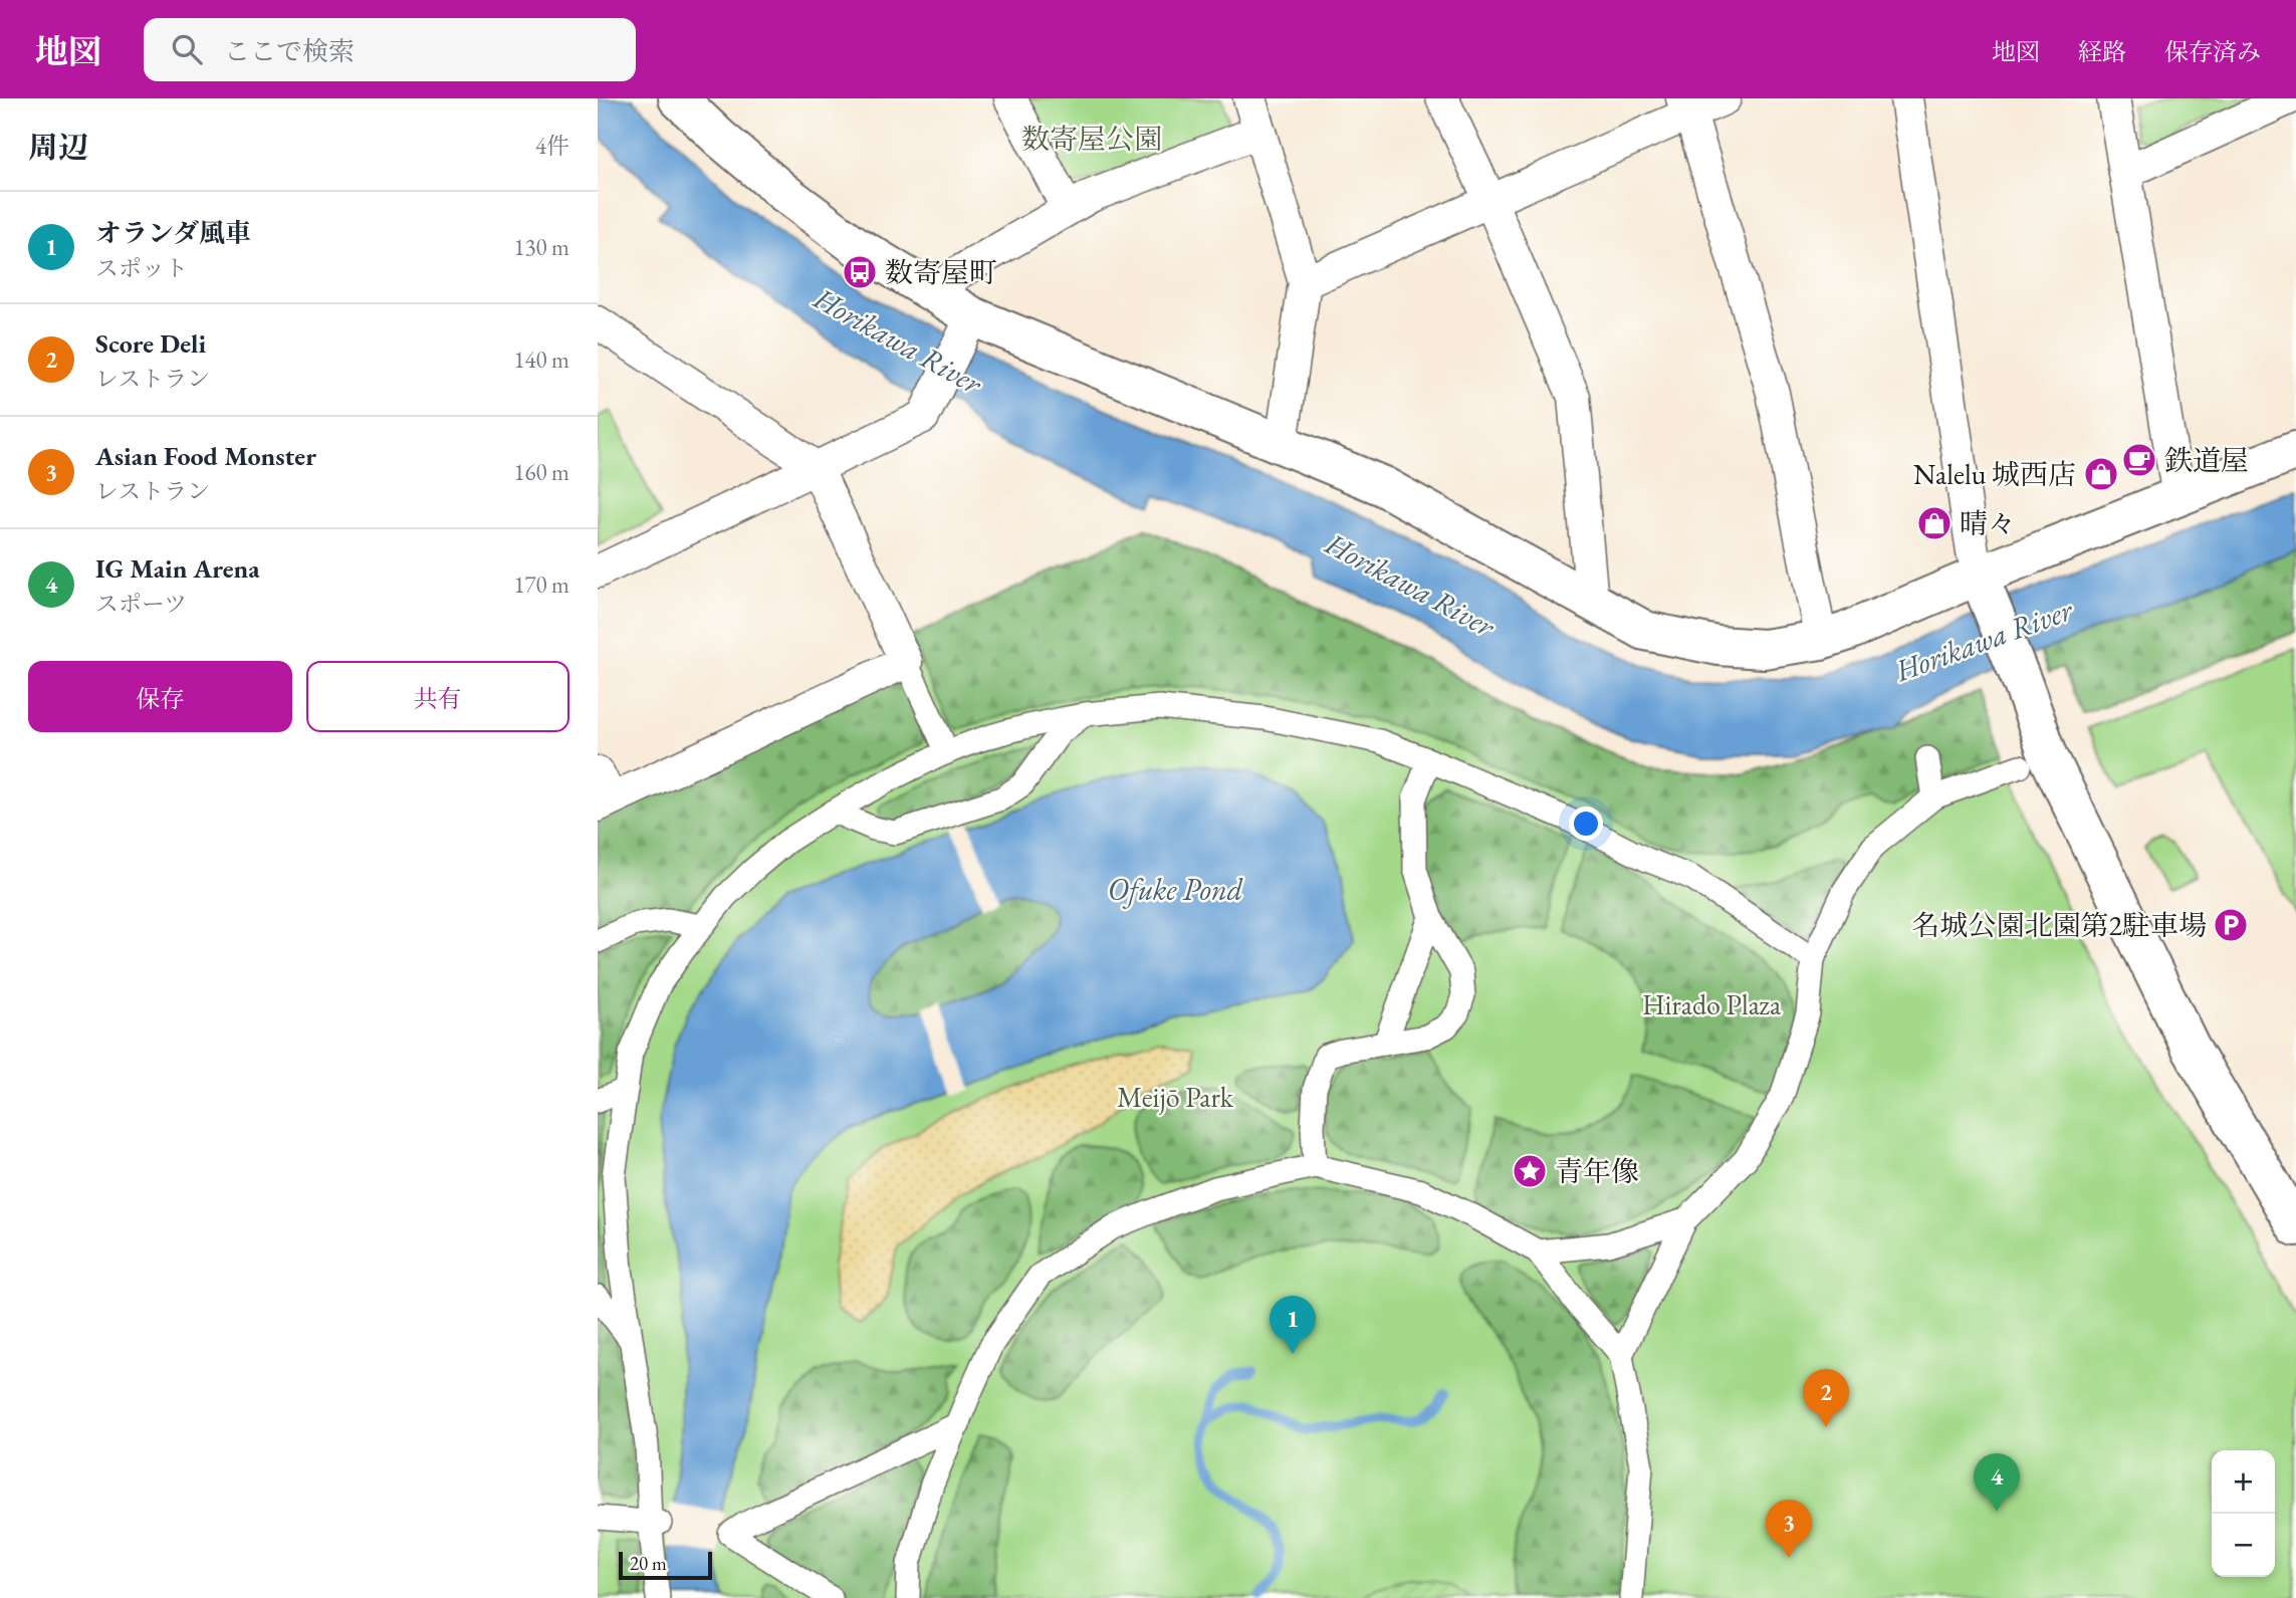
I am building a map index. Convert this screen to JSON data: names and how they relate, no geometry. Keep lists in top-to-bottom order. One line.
{"water":["Horikawa River","Ofuke Pond"],"parks":["数寄屋公園","Hirado Plaza","Meijō Park"],"places":{"bus stop":["数寄屋町"],"cafe":["鉄道屋"],"shop":["Nalelu 城西店","晴々"],"parking":["名城公園北園第2駐車場"],"place":["青年像"]},"scale_bar":"20 m","page":{"header":"地図","search":"ここで検索","nav":["地図","経路","保存済み"],"heading":["周辺","4件"],"list":[{"mark":"1","name":"オランダ風車","note":"スポット","value":"130 m"},{"mark":"2","name":"Score Deli","note":"レストラン","value":"140 m"},{"mark":"3","name":"Asian Food Monster","note":"レストラン","value":"160 m"},{"mark":"4","name":"IG Main Arena","note":"スポーツ","value":"170 m"}],"buttons":["保存","共有"],"pins":["1","2","4","3"],"map_buttons":["+","−"],"scale":"20 m"}}
